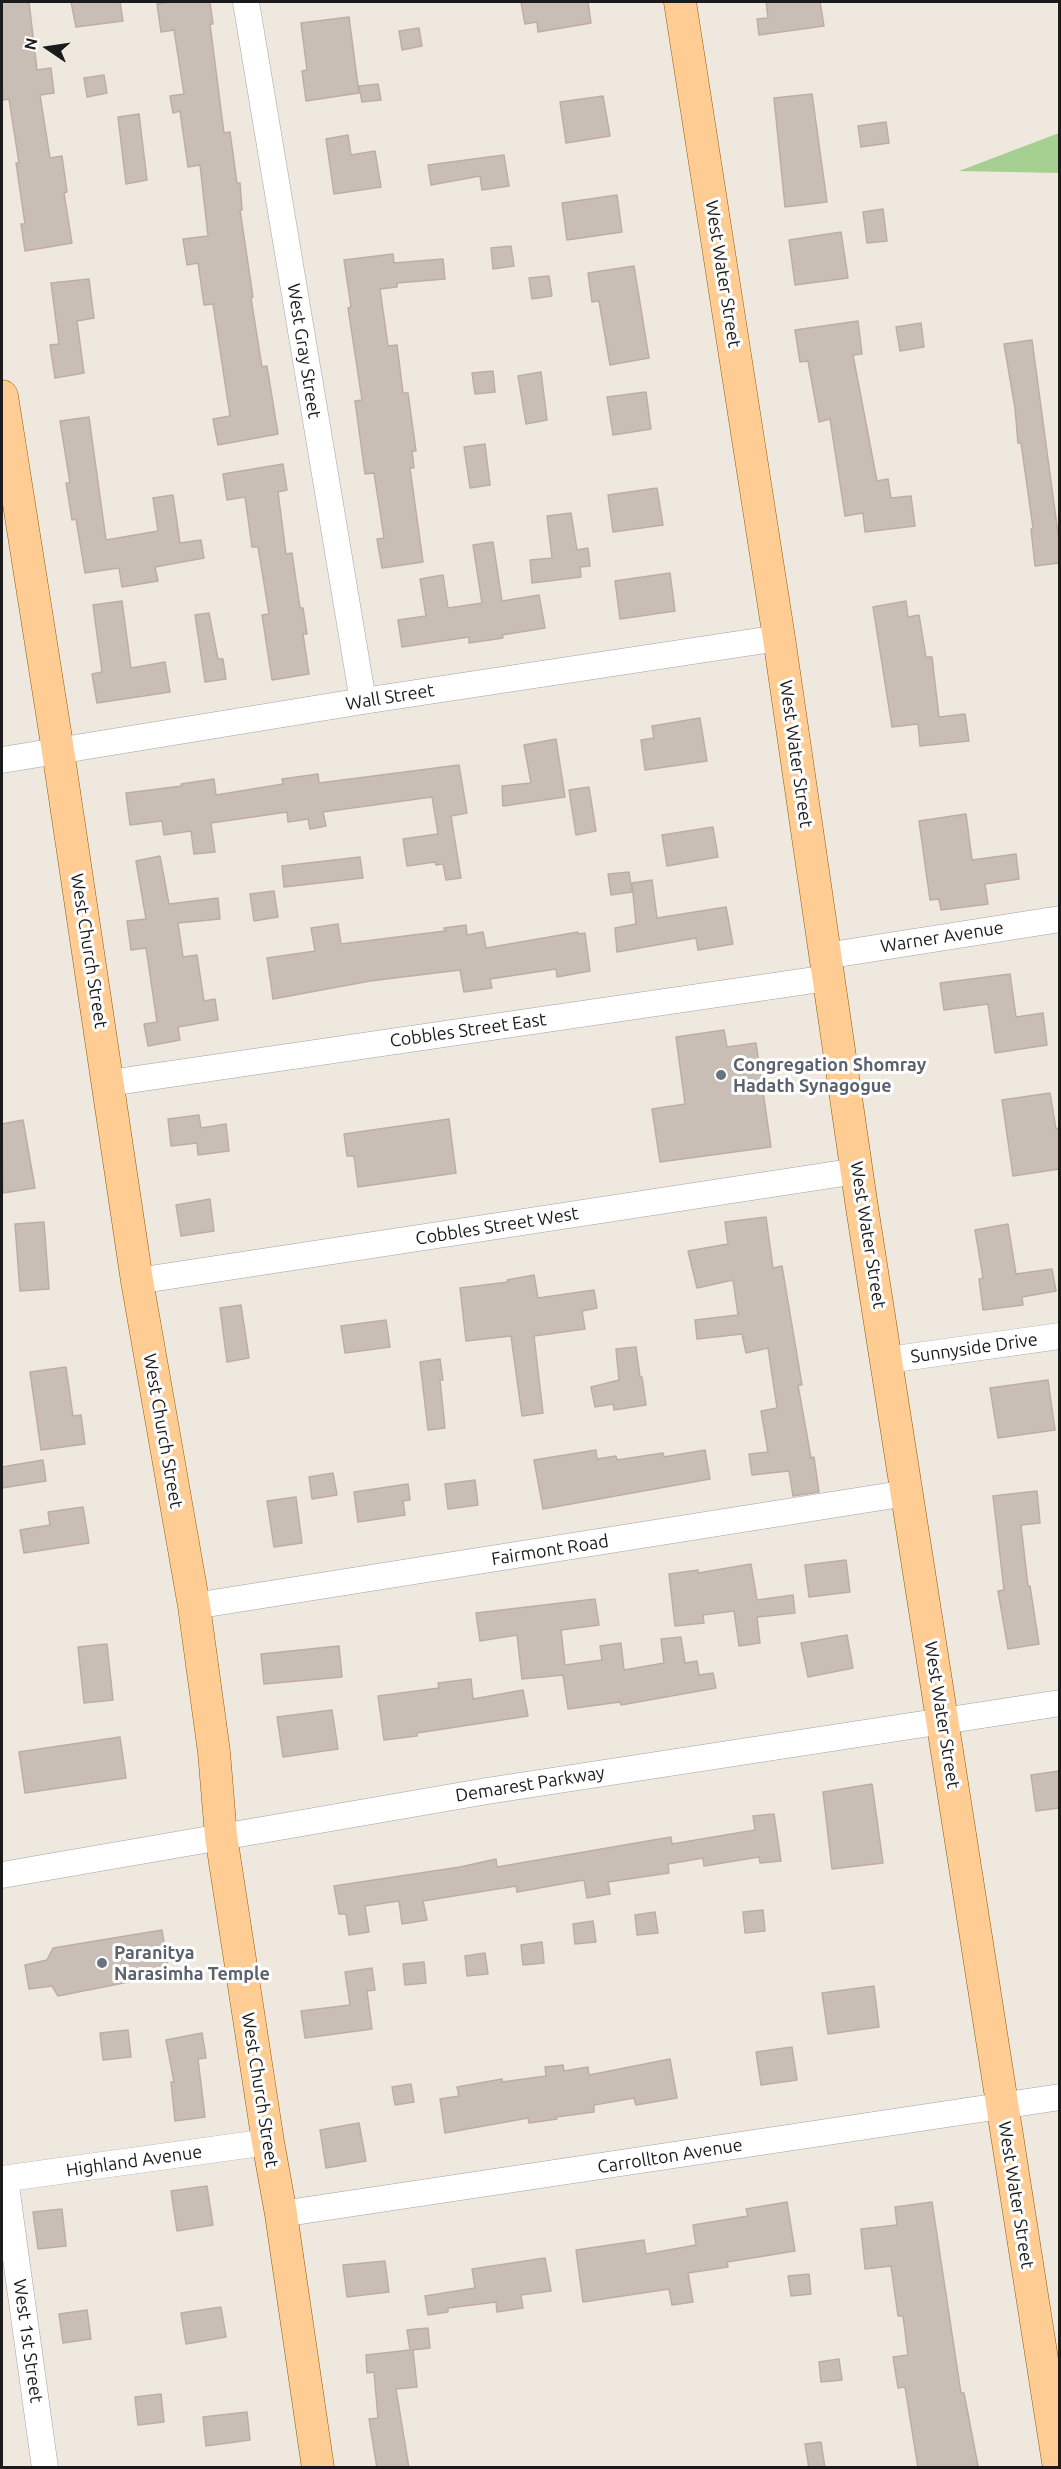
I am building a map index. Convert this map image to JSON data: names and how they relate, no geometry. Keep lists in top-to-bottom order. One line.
{"streets":{"main road":["West Water Street","West Church Street"],"street":["West Gray Street","Wall Street","Warner Avenue","Cobbles Street East","Cobbles Street West","Sunnyside Drive","Fairmont Road","Demarest Parkway","Carrollton Avenue","Highland Avenue","West 1st Street"]},"crossings":[["West Water Street","Wall Street"],["West Water Street","Warner Avenue"],["West Water Street","Cobbles Street East"],["West Water Street","Cobbles Street West"],["West Water Street","Sunnyside Drive"],["West Water Street","Fairmont Road"],["West Water Street","Demarest Parkway"],["West Water Street","Carrollton Avenue"],["West Gray Street","Wall Street"],["Wall Street","West Church Street"],["Warner Avenue","Cobbles Street East"],["West Church Street","Cobbles Street East"],["West Church Street","Cobbles Street West"],["West Church Street","Fairmont Road"],["West Church Street","Demarest Parkway"],["West Church Street","Carrollton Avenue"],["West Church Street","Highland Avenue"],["Highland Avenue","West 1st Street"]],"places":["Congregation Shomray Hadath Synagogue","Paranitya Narasimha Temple"],"north":"left"}
